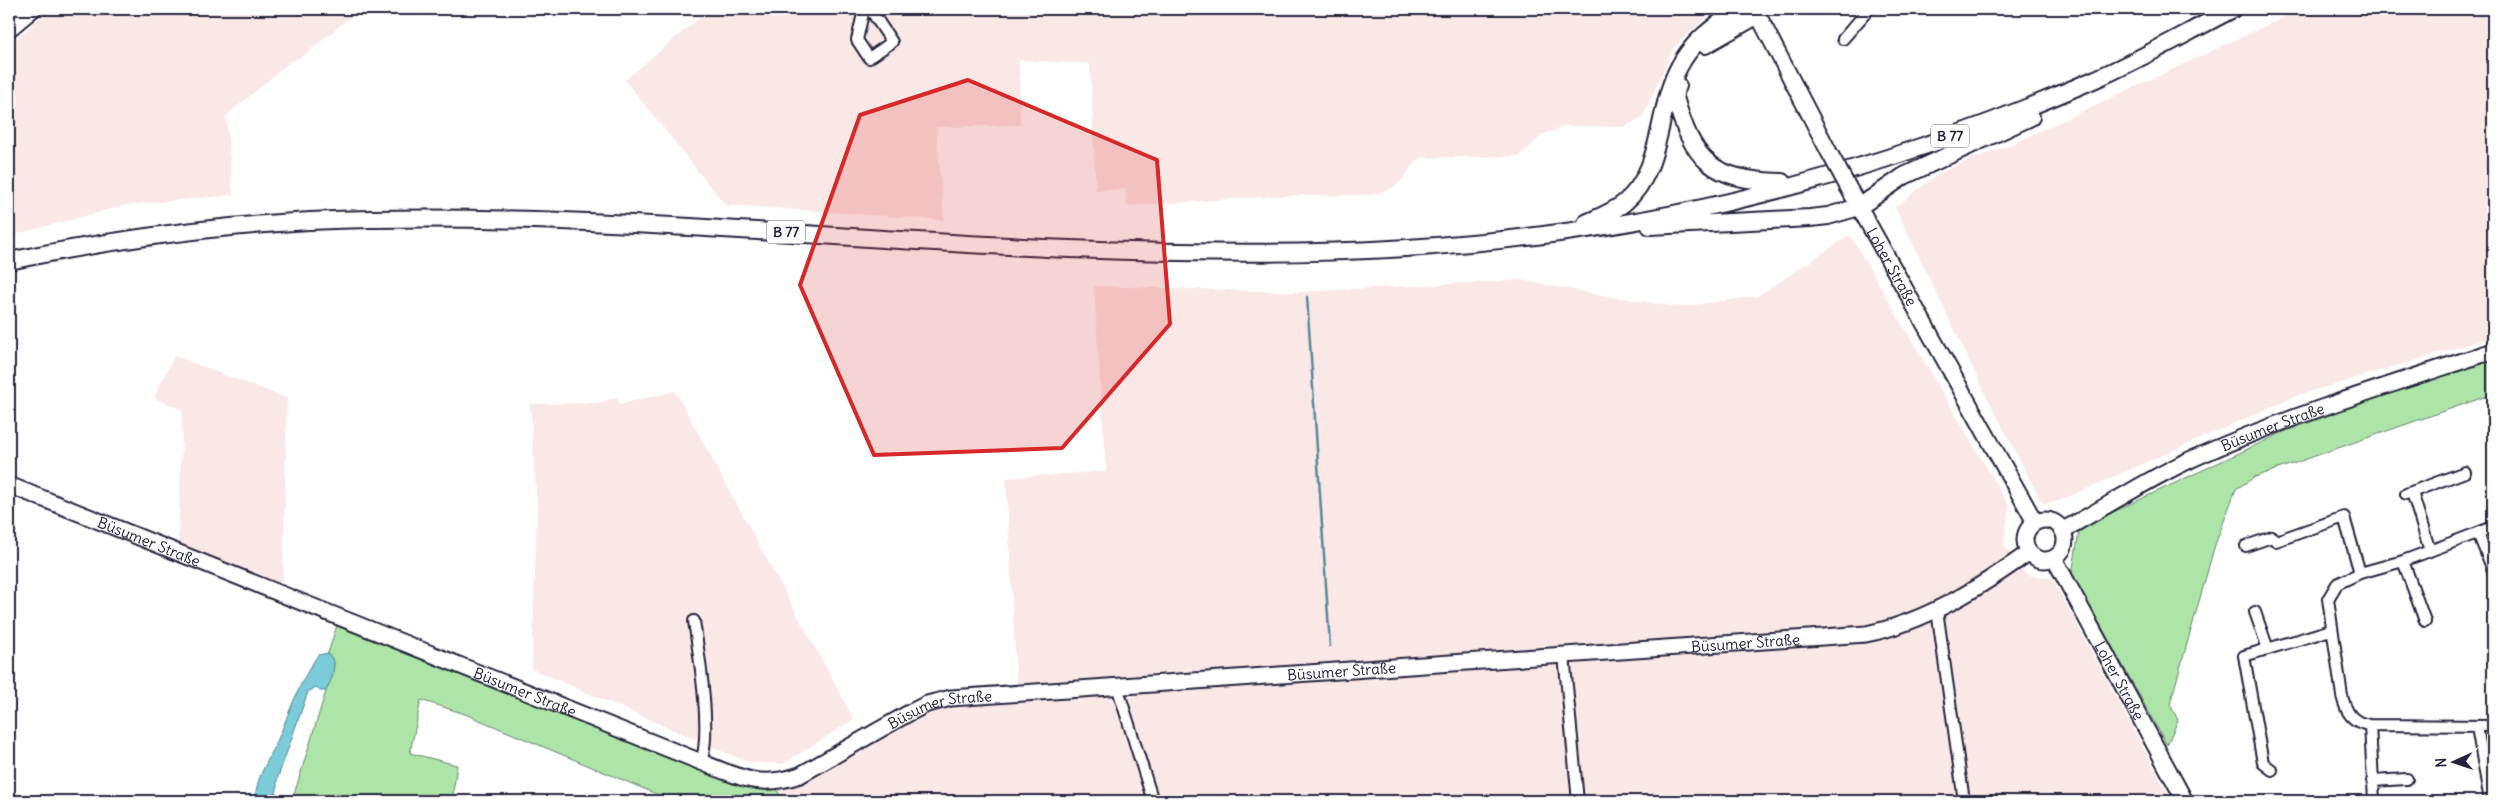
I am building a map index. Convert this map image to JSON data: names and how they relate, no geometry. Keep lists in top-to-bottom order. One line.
{"streets":{"main road":["B 77"],"street":["Loher Straße","Büsumer Straße"]},"crossings":[["Loher Straße","Büsumer Straße"]],"north":"left"}
